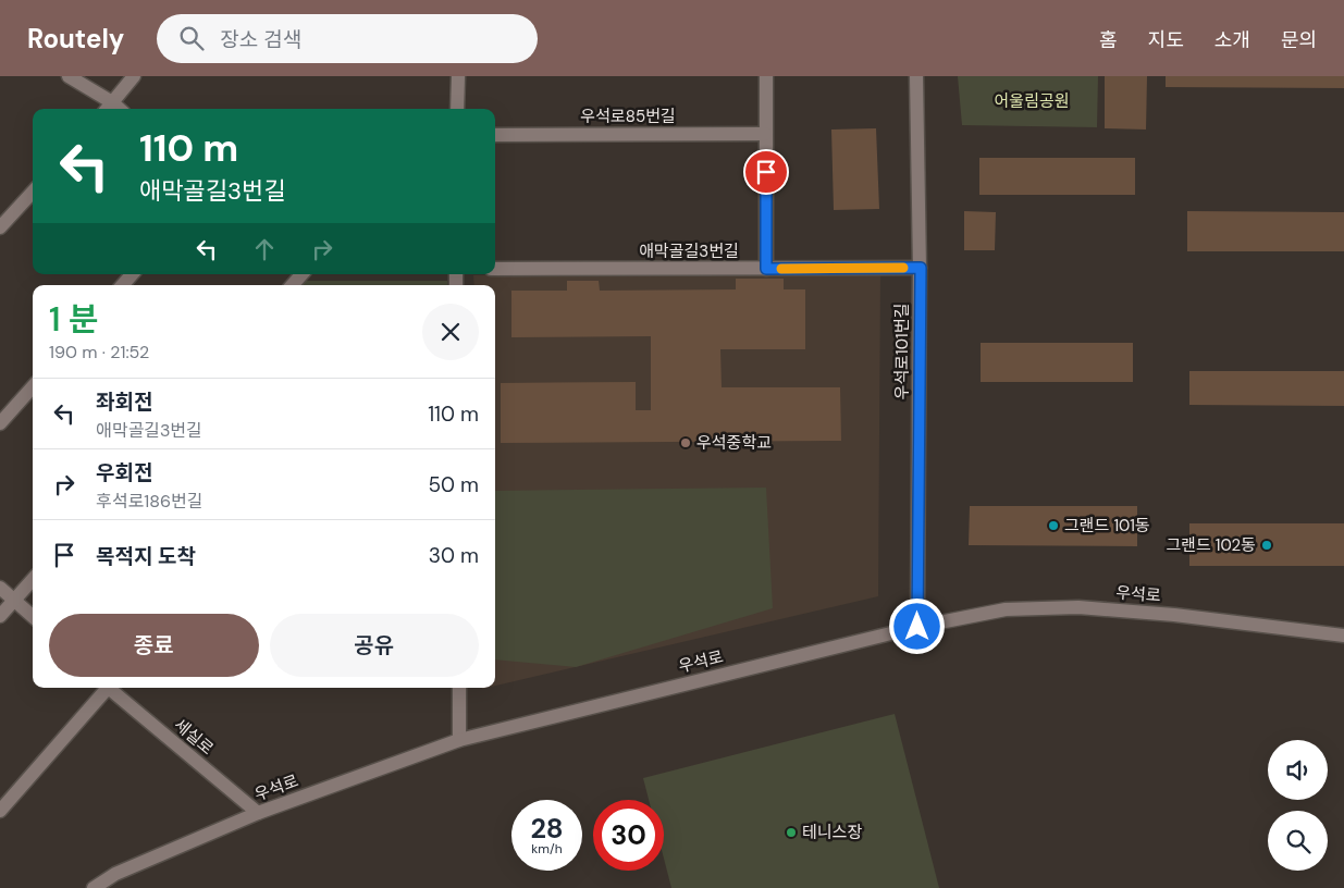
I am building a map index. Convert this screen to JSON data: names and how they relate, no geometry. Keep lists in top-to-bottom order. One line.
{"streets":{"street":["우석로85번길","애막골길3번길","우석로101번길","우석로","세실로"]},"crossings":[["애막골길3번길","우석로101번길"],["우석로101번길","우석로"],["우석로","세실로"]],"parks":["어울림공원"],"places":["우석중학교","그랜드 101동","그랜드 102동","테니스장"],"page":{"header":"Routely","search":"장소 검색","nav":["홈","지도","소개","문의"],"turn":["110 m","애막골길3번길"],"heading":["1 분","190 m · 21:52"],"list":[{"name":"좌회전","note":"애막골길3번길","value":"110 m"},{"name":"우회전","note":"후석로186번길","value":"50 m"},{"name":"목적지 도착","value":"30 m"}],"buttons":["종료","공유"],"speed":"28 km/h","limit":"30"}}
